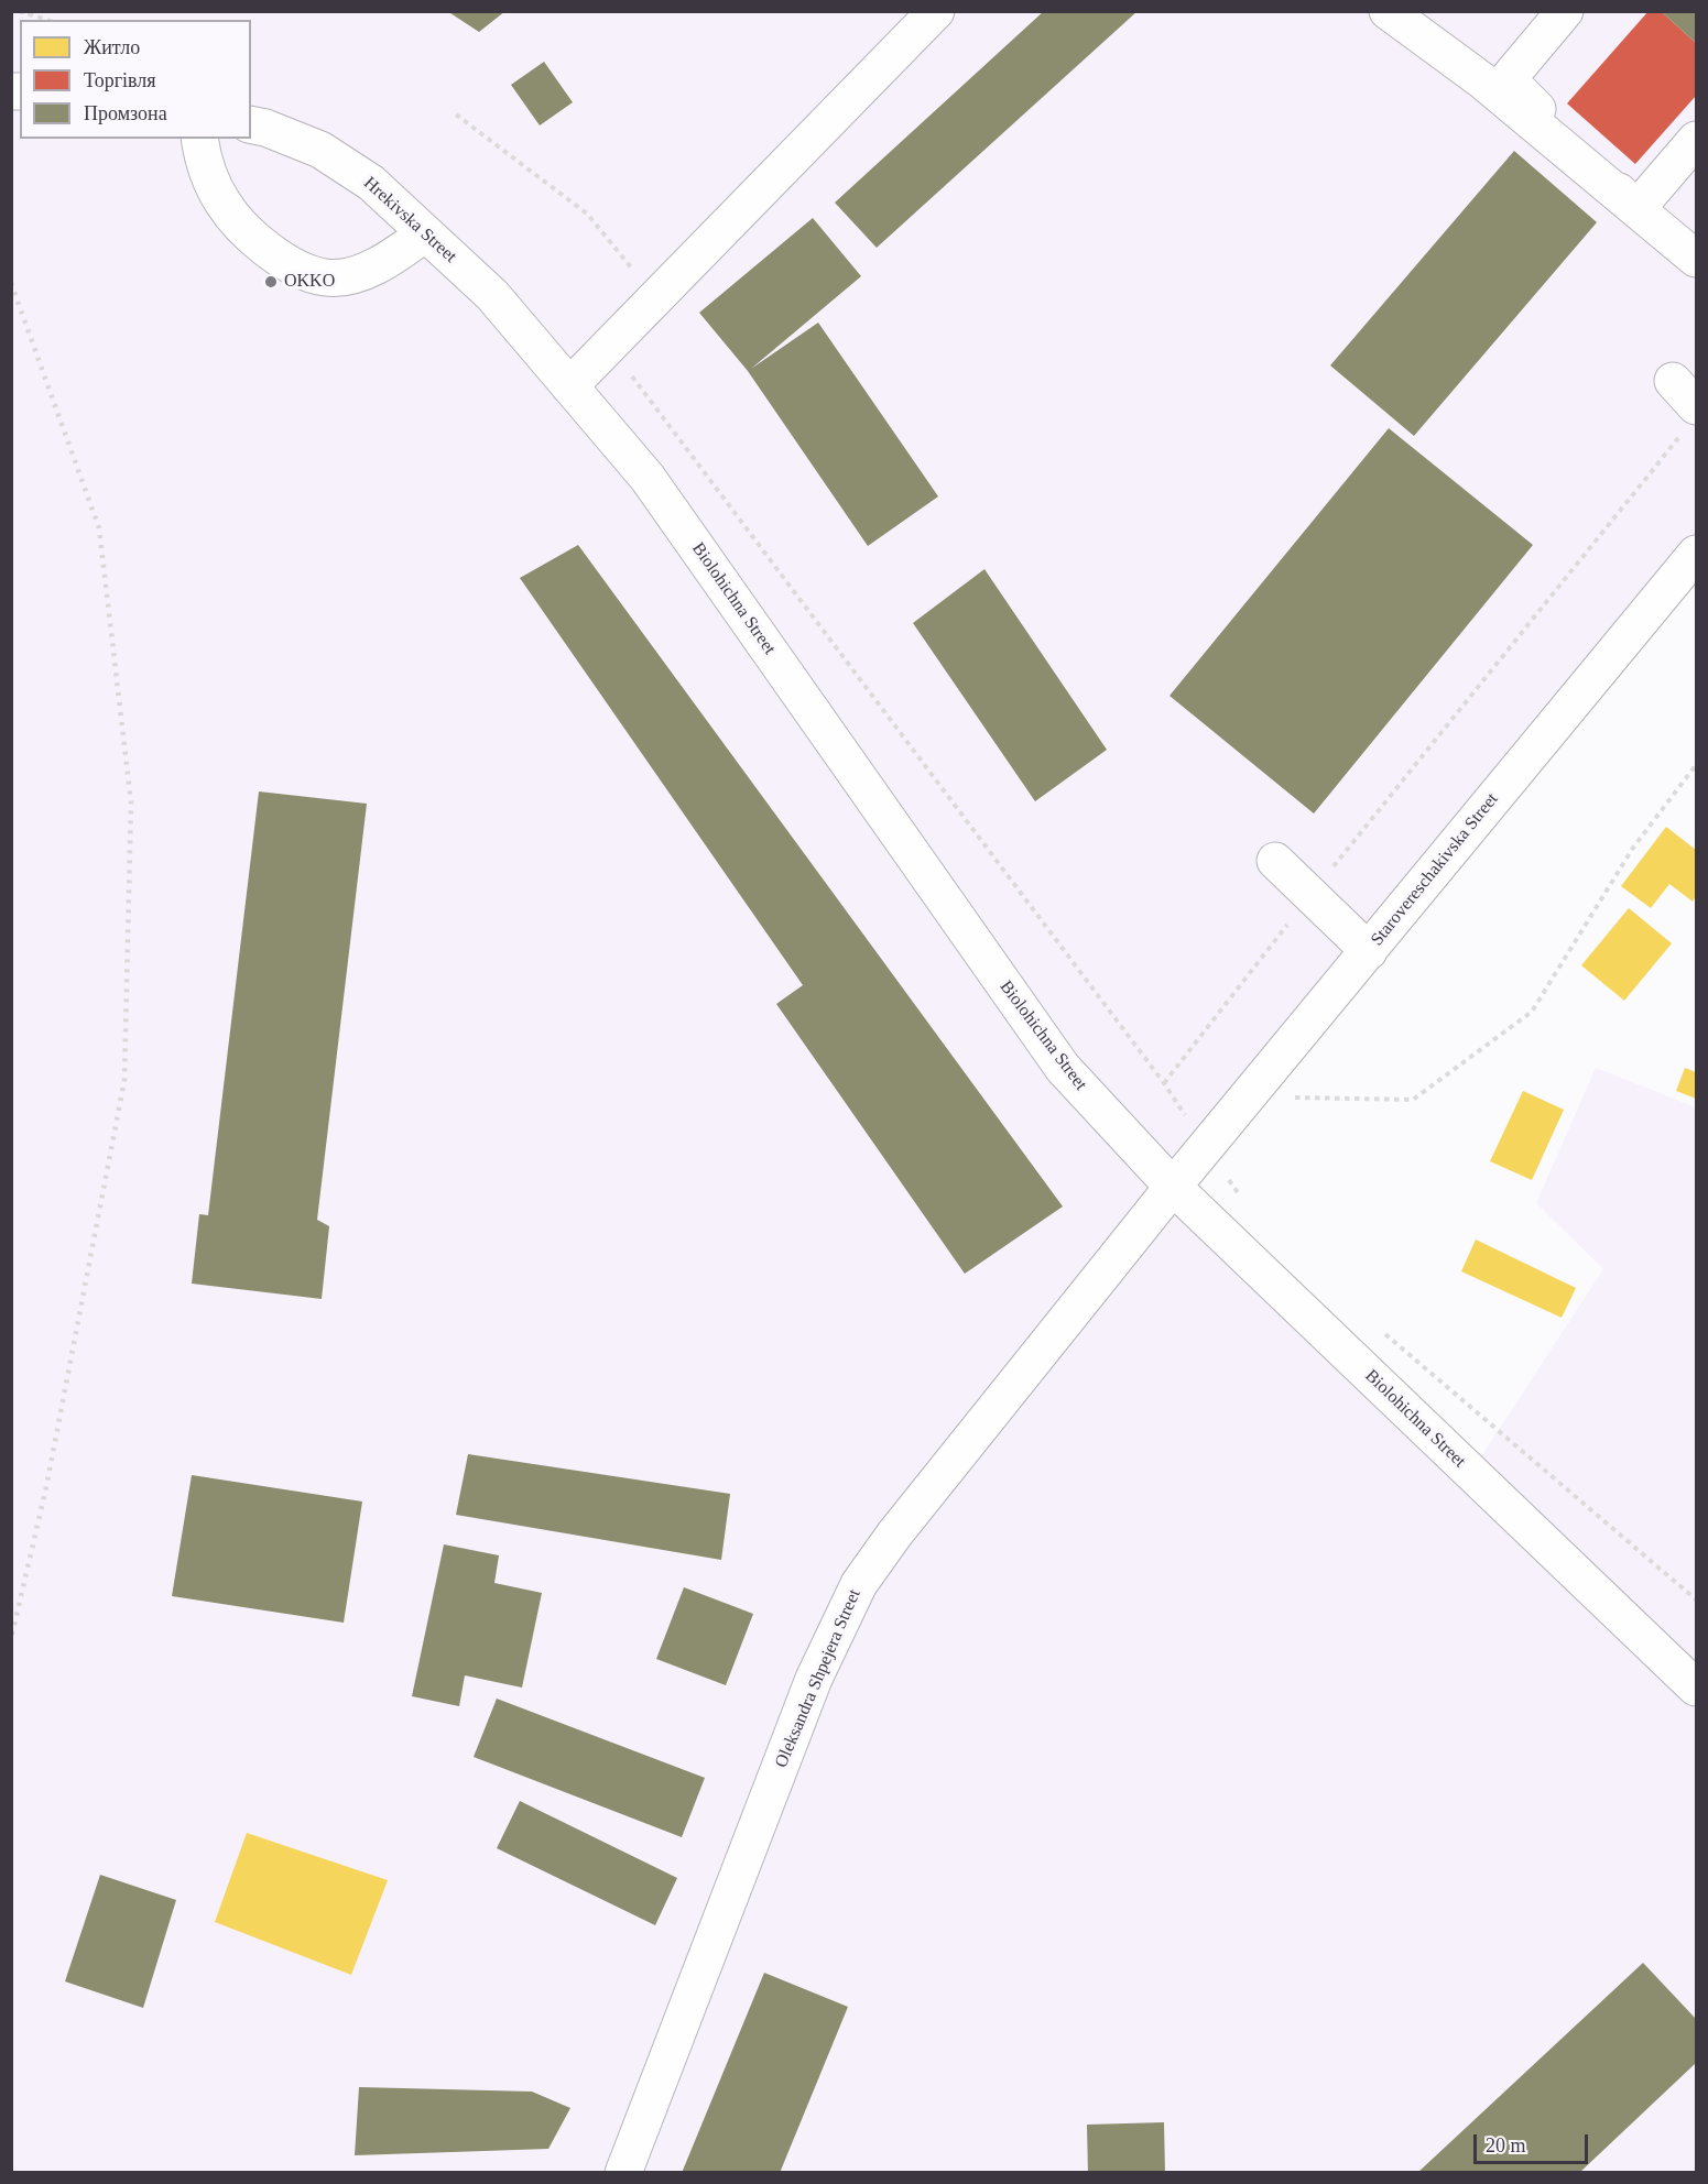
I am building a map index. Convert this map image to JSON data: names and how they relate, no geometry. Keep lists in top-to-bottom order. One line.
{"streets":{"street":["Hrekivska Street","Biolohichna Street","Starovereschakivska Street","Oleksandra Shpejera Street"]},"crossings":[["Hrekivska Street","Biolohichna Street"],["Biolohichna Street","Starovereschakivska Street"],["Biolohichna Street","Oleksandra Shpejera Street"],["Starovereschakivska Street","Oleksandra Shpejera Street"]],"places":["OKKO"],"legend":["Житло","Торгівля","Промзона"],"scale_bar":"20 m"}
